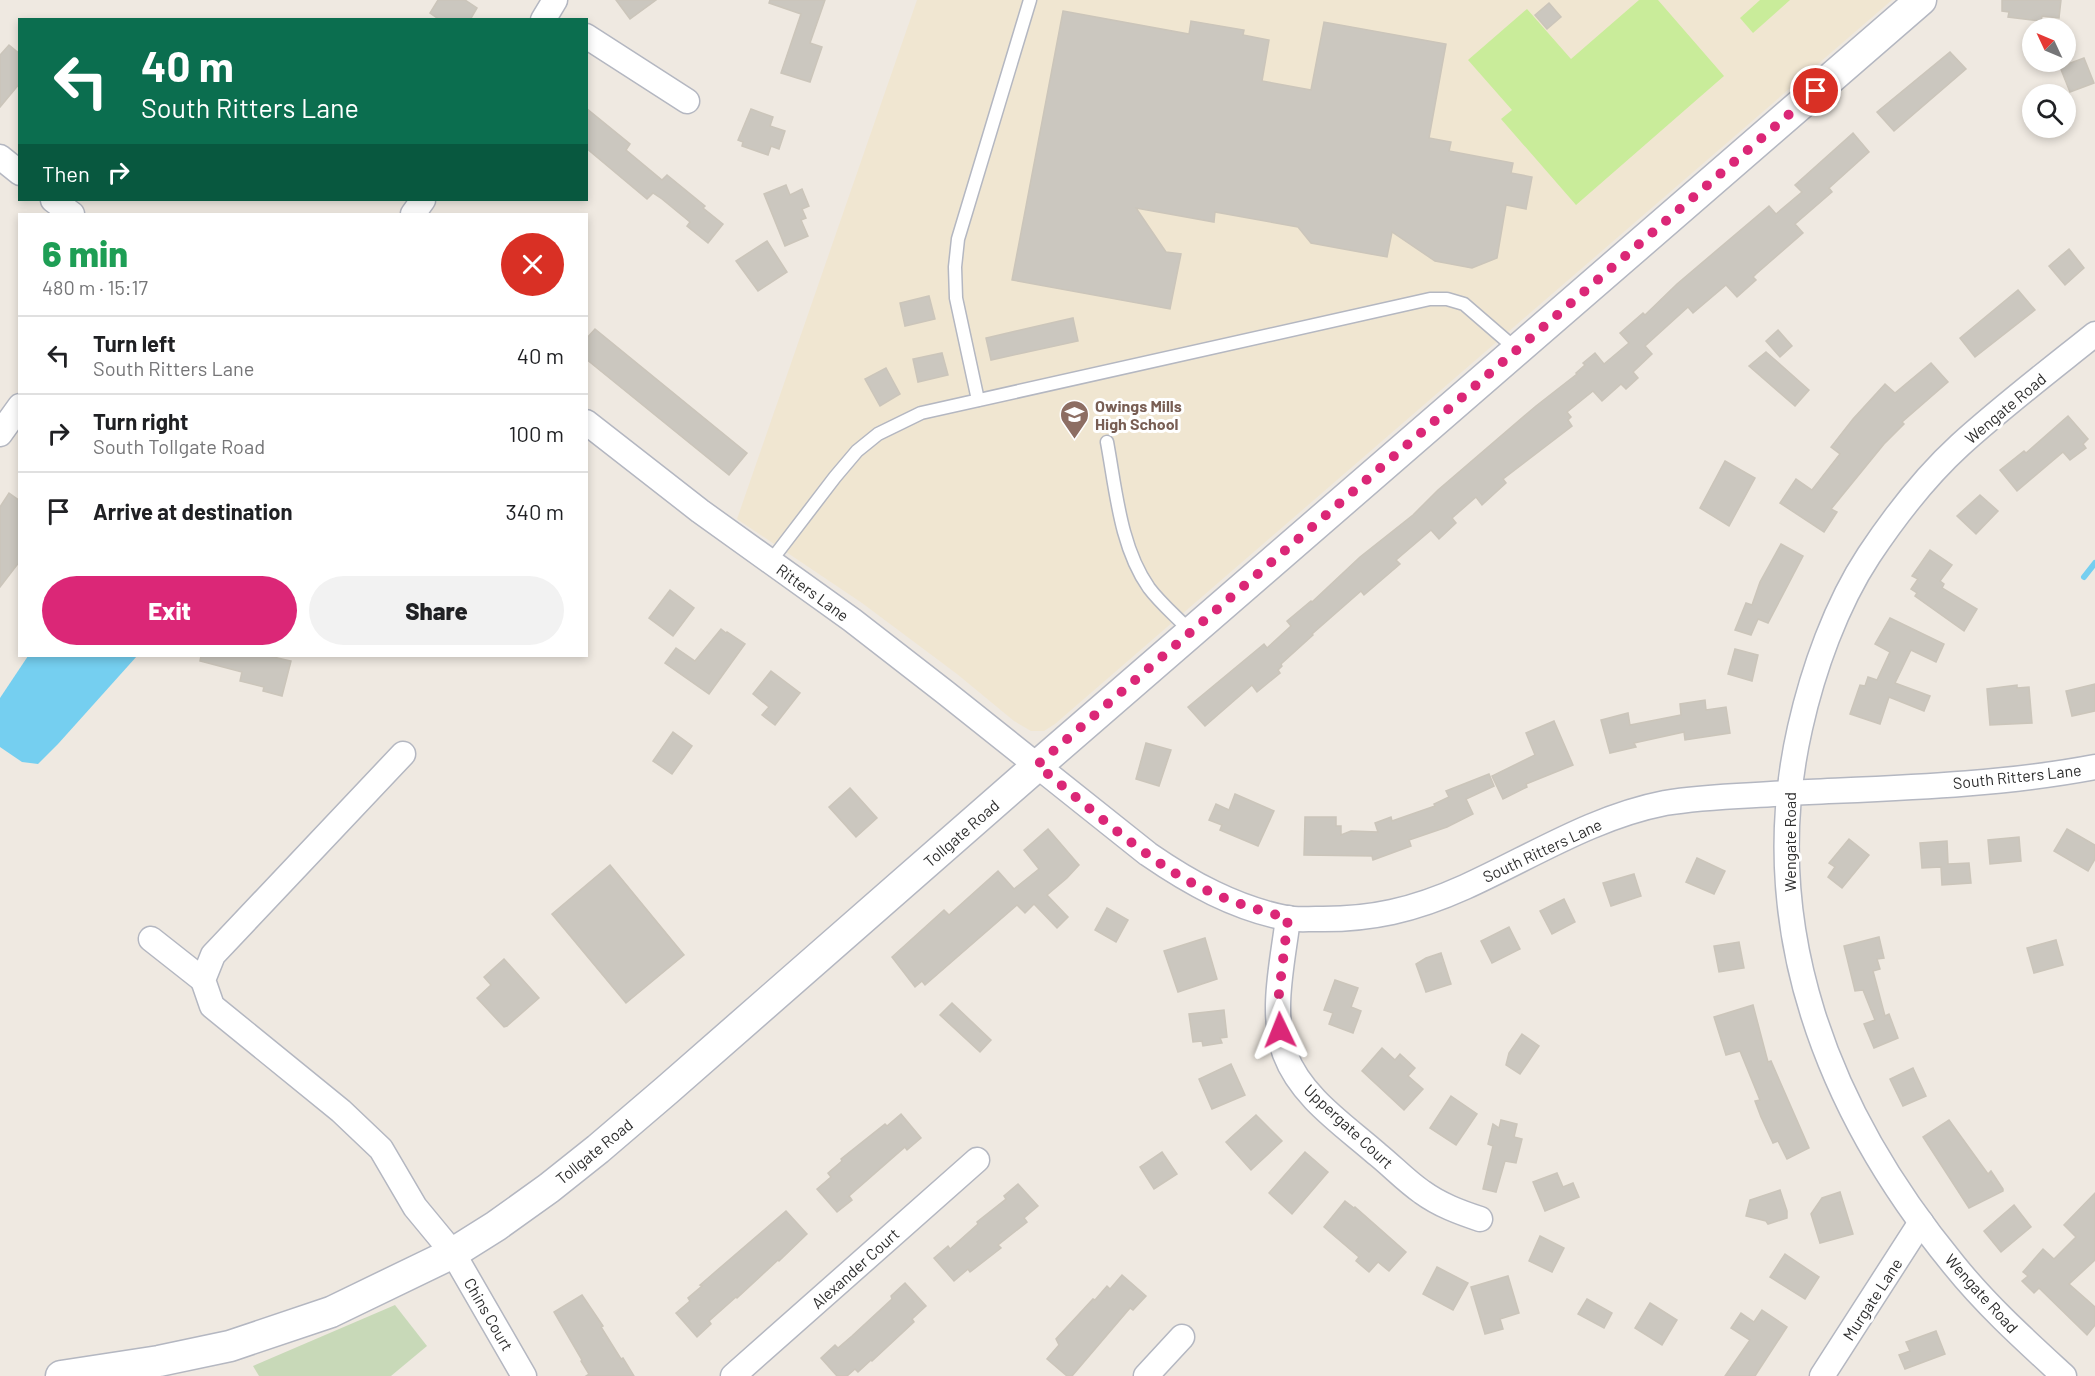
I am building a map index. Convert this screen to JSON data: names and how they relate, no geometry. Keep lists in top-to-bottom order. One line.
{"streets":{"street":["Wengate Road","Ritters Lane","South Ritters Lane","Tollgate Road","Uppergate Court","Alexander Court","Murgate Lane","Chins Court"]},"crossings":[["Wengate Road","South Ritters Lane"],["Wengate Road","Murgate Lane"],["Ritters Lane","South Ritters Lane"],["Ritters Lane","Tollgate Road"],["South Ritters Lane","Tollgate Road"],["South Ritters Lane","Uppergate Court"],["Tollgate Road","Chins Court"]],"places":{"school or university":["Owings Mills High School"]},"north":"top left","page":{"turn":["40 m","South Ritters Lane"],"then":"Then","heading":["6 min","480 m · 15:17"],"list":[{"name":"Turn left","note":"South Ritters Lane","value":"40 m"},{"name":"Turn right","note":"South Tollgate Road","value":"100 m"},{"name":"Arrive at destination","value":"340 m"}],"buttons":["Exit","Share"]}}
